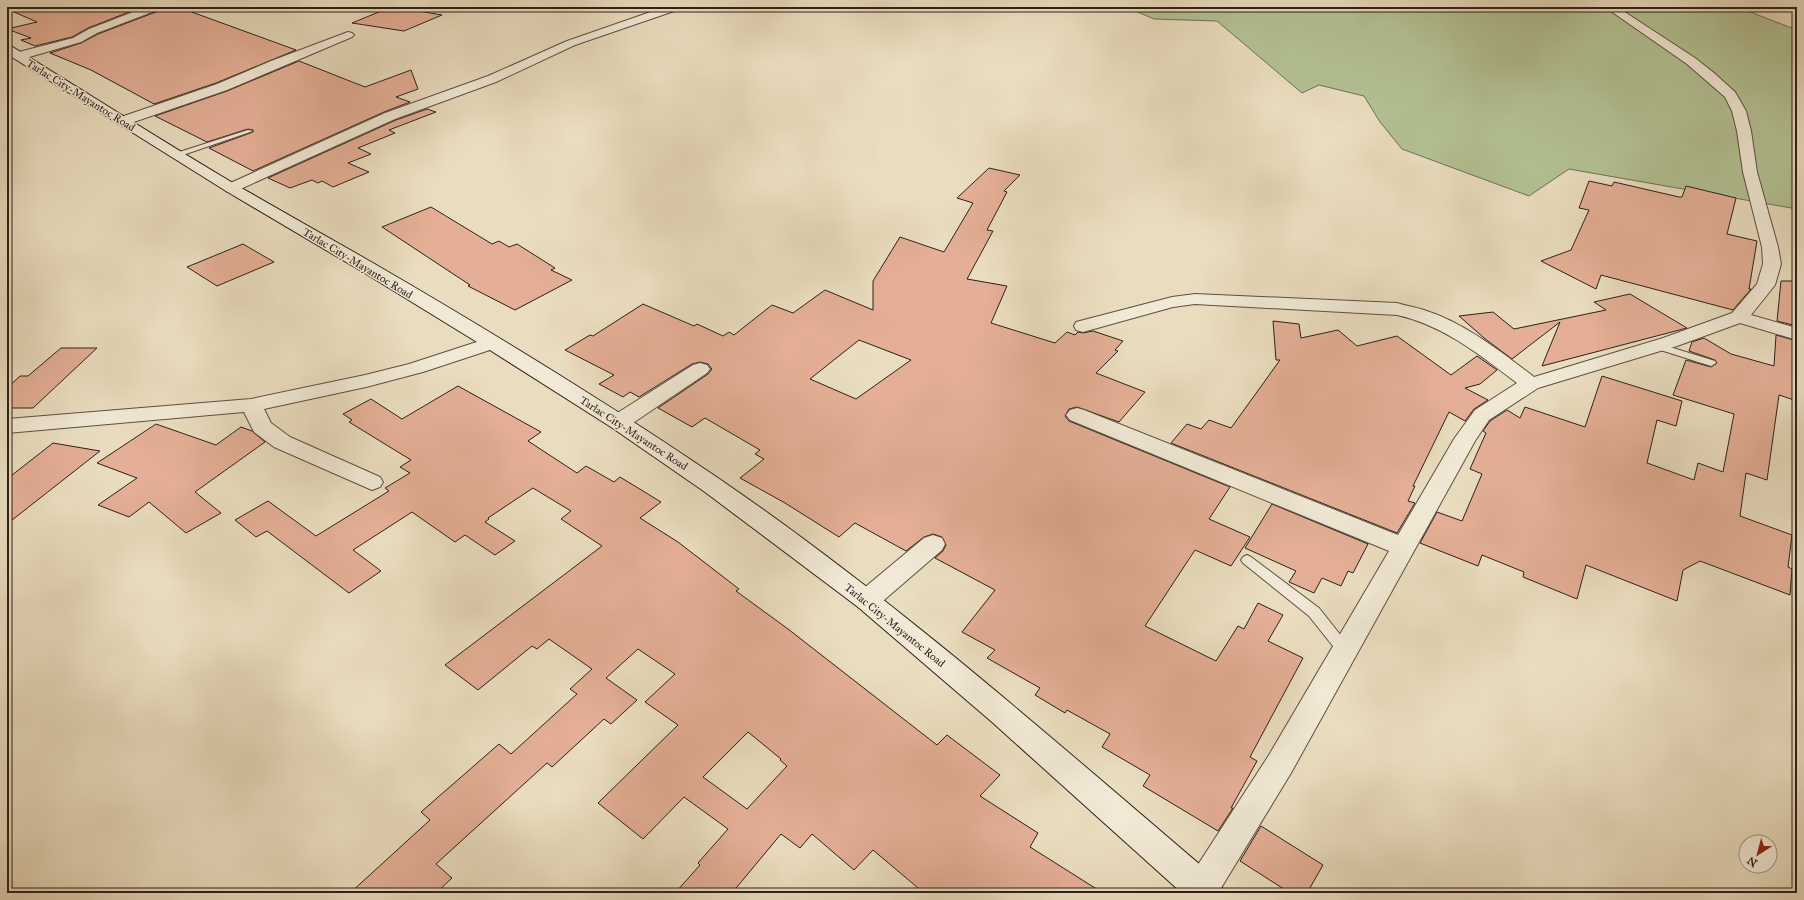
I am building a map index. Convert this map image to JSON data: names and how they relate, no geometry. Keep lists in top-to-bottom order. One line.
{"streets":{"street":["Tarlac City-Mayantoc Road"]},"north":"bottom left"}
